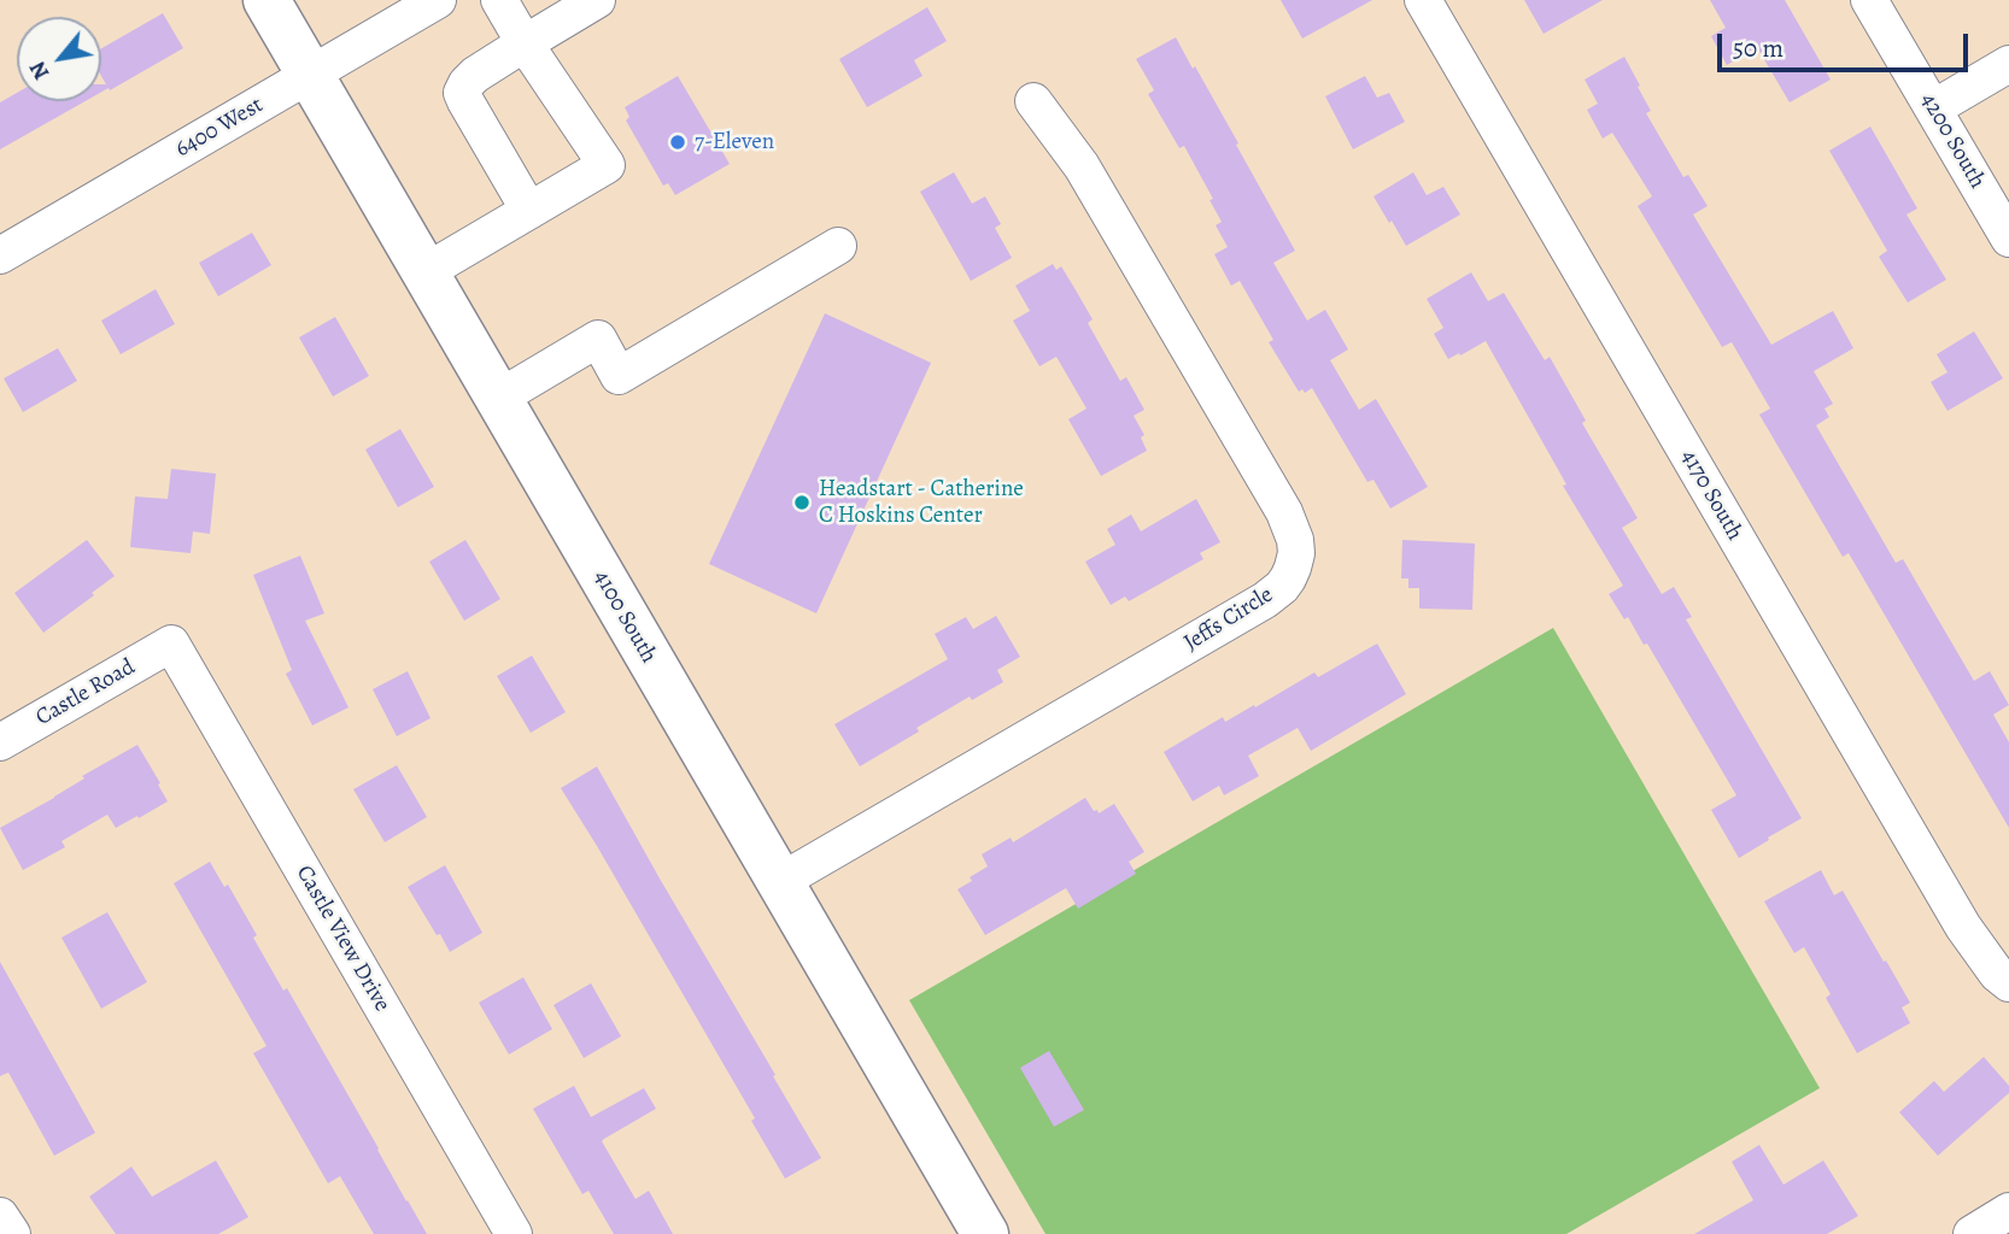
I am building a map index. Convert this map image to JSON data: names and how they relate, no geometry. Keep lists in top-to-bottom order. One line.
{"streets":{"main road":["4100 South"],"street":["6400 West","4200 South","4170 South","Jeffs Circle","Castle Road","Castle View Drive"]},"crossings":[["6400 West","4100 South"],["4100 South","Jeffs Circle"],["Castle Road","Castle View Drive"]],"places":["7-Eleven","Headstart - Catherine C Hoskins Center"],"scale_bar":"50 m","north":"bottom left"}
